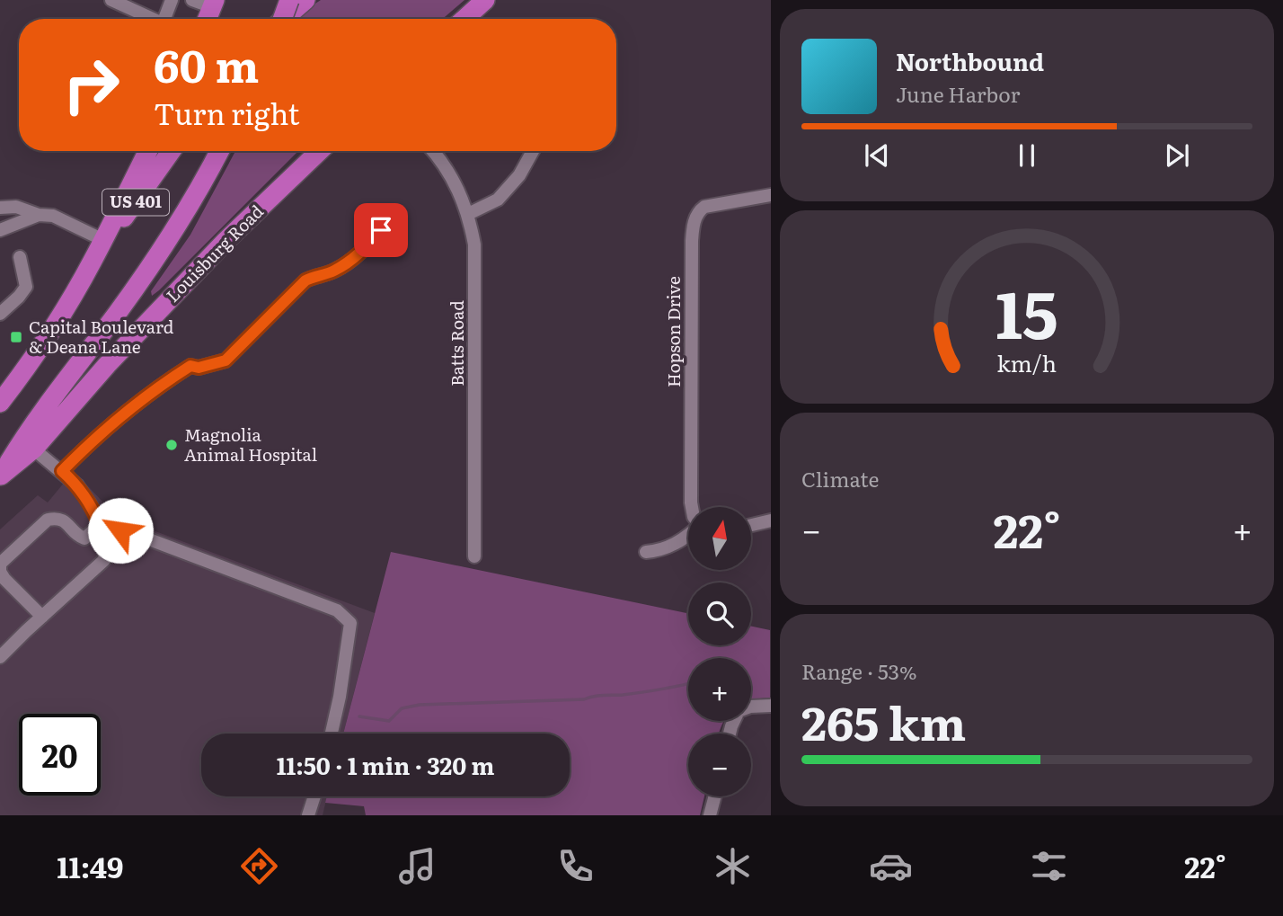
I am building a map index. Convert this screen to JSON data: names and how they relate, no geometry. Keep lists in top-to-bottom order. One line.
{"streets":{"highway":["US 401","Louisburg Road"],"street":["Hopson Drive","Batts Road"]},"places":{"transit":["Capital Boulevard & Deana Lane"],"other":["Magnolia Animal Hospital"]},"north":"top","page":{"turn":["60 m","Turn right"],"song":["Northbound","June Harbor"],"tile":["Climate",["Range · 53%","265 km"]],"heat":["−","22°","+"],"map_buttons":["+","−"],"limit":"20","trip":"11:50 · 1 min · 320 m","tabs":["11:49","22°"],"gauge":["15","km/h"]}}
